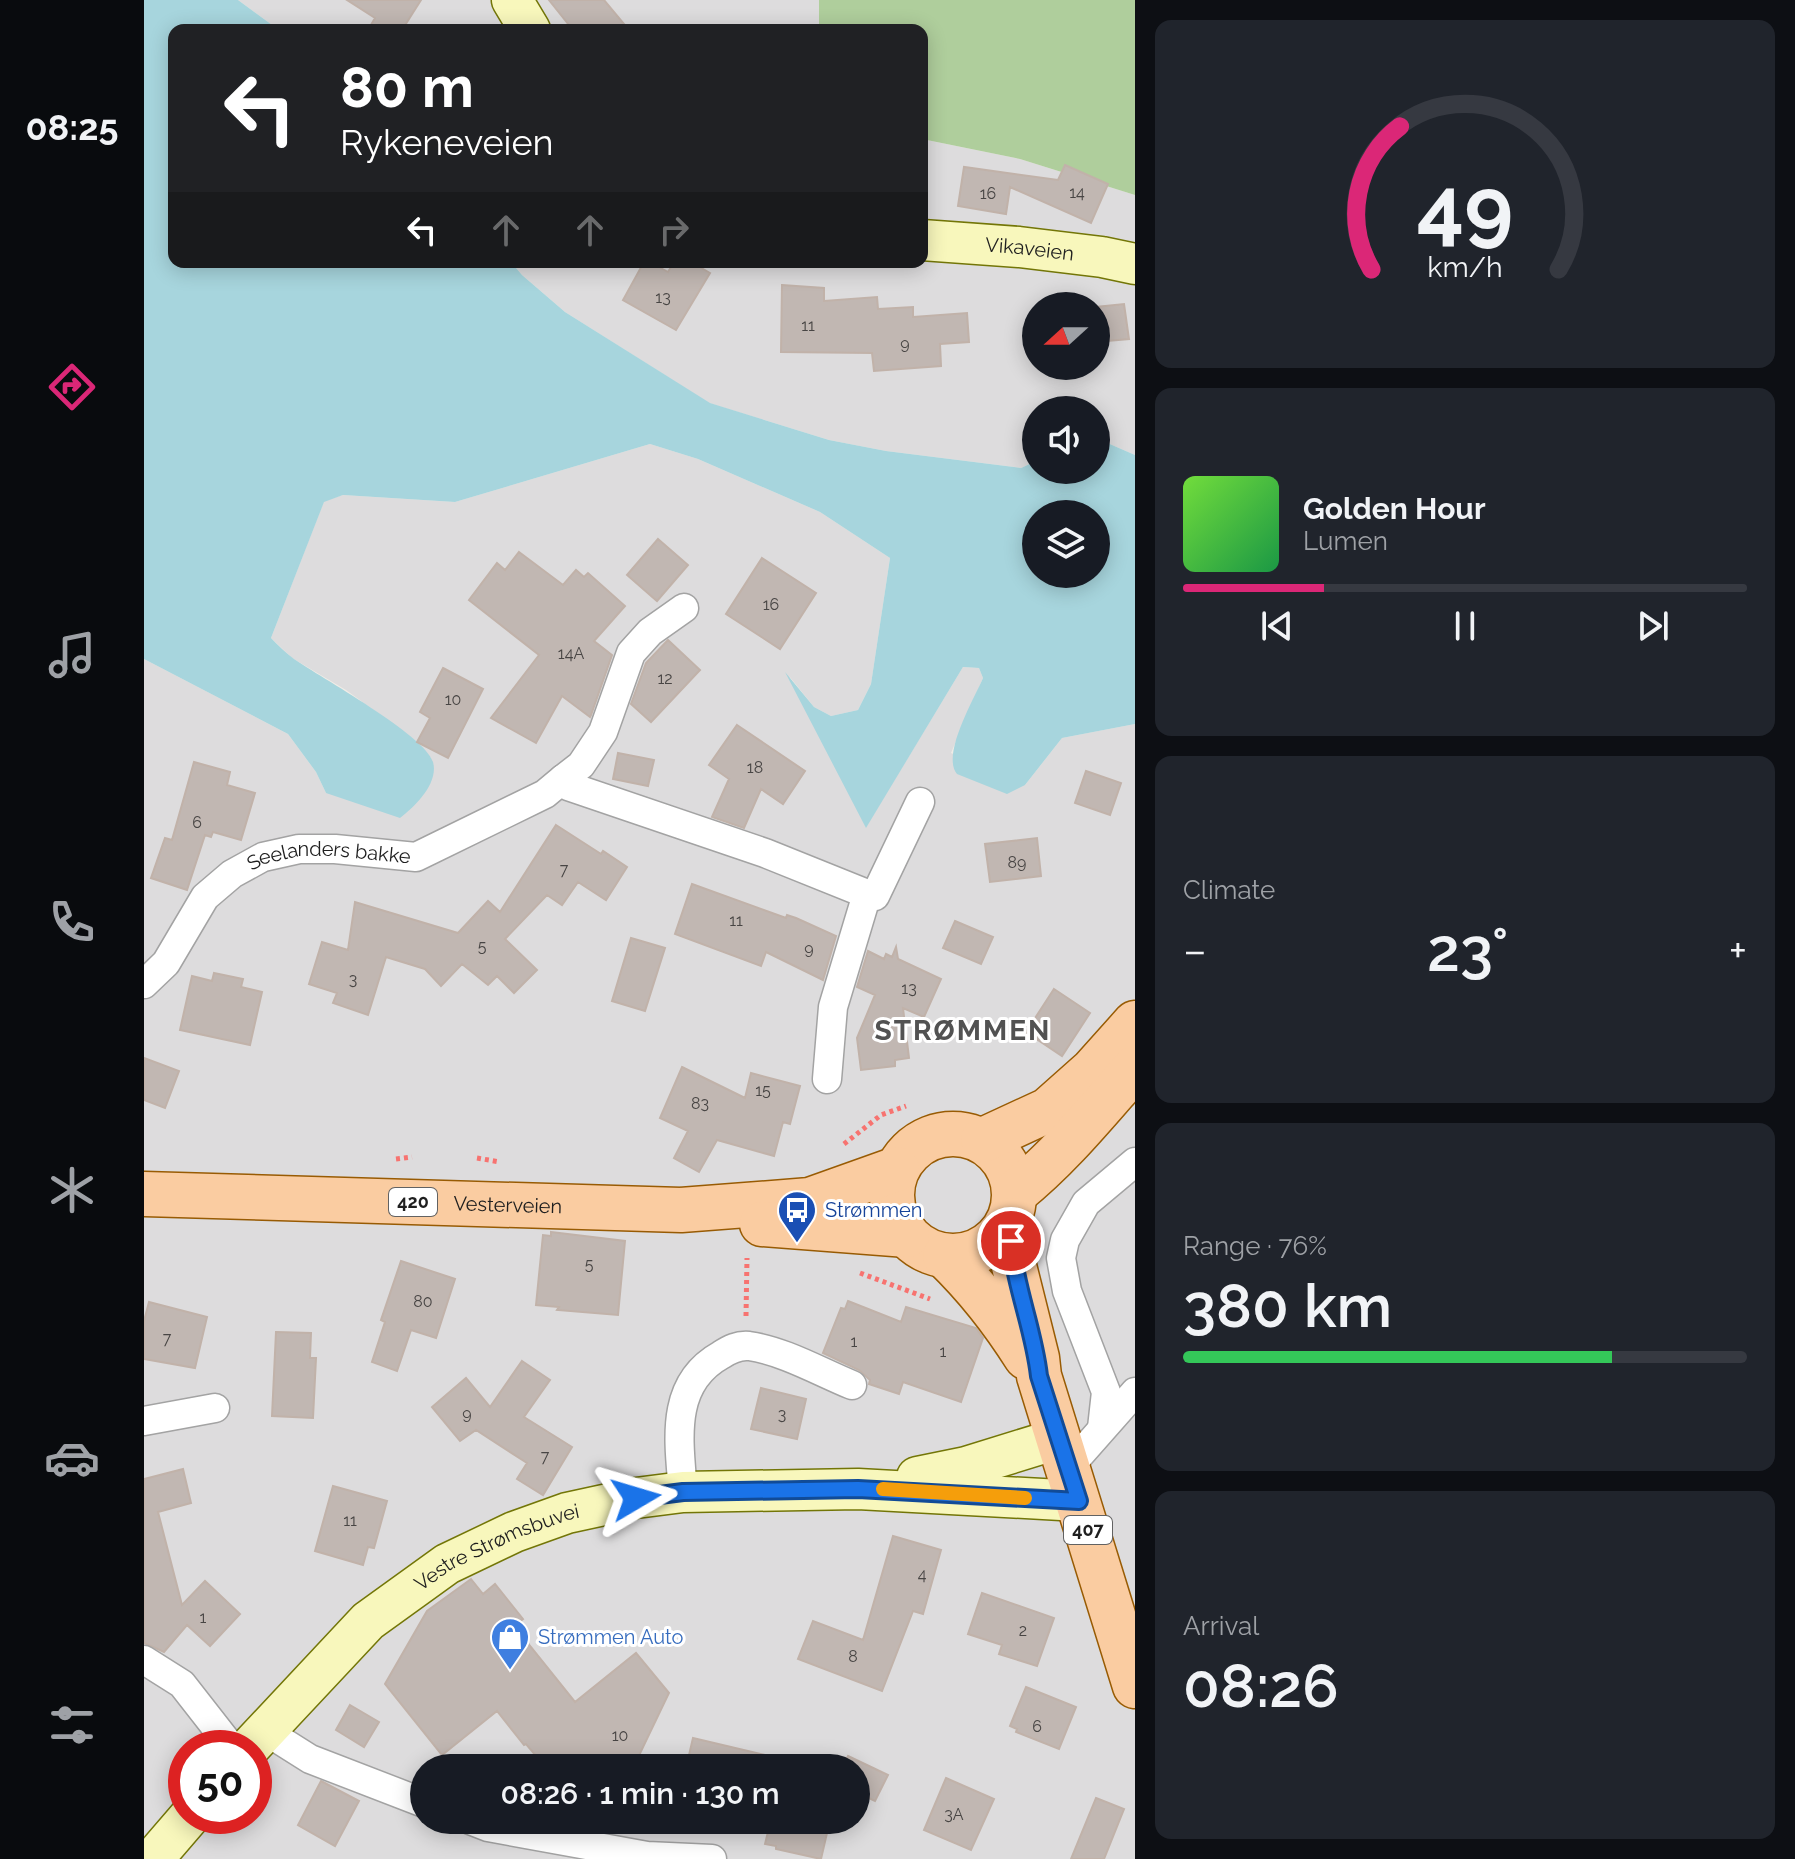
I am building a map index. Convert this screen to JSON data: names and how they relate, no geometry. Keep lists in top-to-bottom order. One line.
{"streets":{"main road":["Vikaveien","420","Vesterveien","407","Vestre Strømsbuvei"],"street":["Seelanders bakke"]},"crossings":[["420","Vesterveien"],["420","407"],["Vesterveien","407"],["407","Vestre Strømsbuvei"]],"districts":["STRØMMEN"],"places":{"bus stop":["Strømmen"],"shop":["Strømmen Auto"]},"house_numbers":["14","16","13","11","9","16","14A","12","10","18","6","89","7","11","5","9","3","13","15","83","5","80","7","1","1","9","3","7","11","4","1","2","8","6","10","3A"],"north":"left","page":{"tabs":"08:25","turn":["80 m","Rykeneveien"],"song":["Golden Hour","Lumen"],"tile":["Climate",["Range · 76%","380 km"],["Arrival","08:26"]],"heat":["−","23°","+"],"limit":"50","trip":"08:26 · 1 min · 130 m","gauge":["49","km/h"]}}
